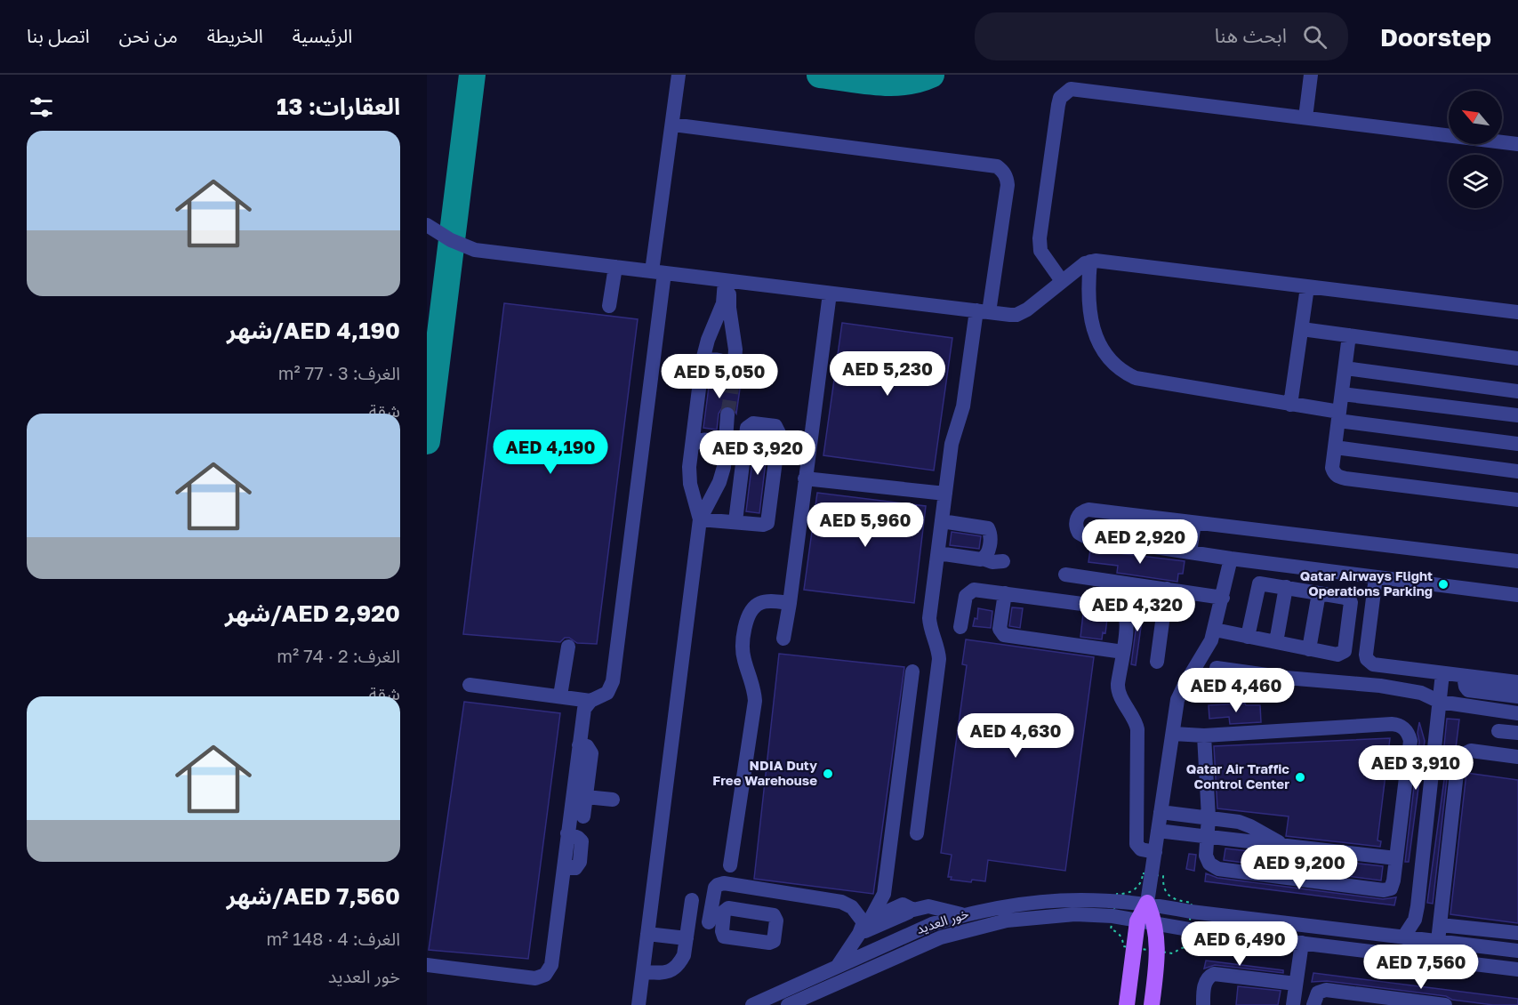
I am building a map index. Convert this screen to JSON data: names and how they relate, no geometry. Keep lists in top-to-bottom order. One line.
{"streets":{"street":["خور العديد"]},"places":["Qatar Airways Flight Operations Parking","NDIA Duty Free Warehouse","Qatar Air Traffic Control Center"],"north":"top left","page":{"header":"Doorstep","search":"ابحث هنا","nav":["الرئيسية","الخريطة","من نحن","اتصل بنا"],"heading":"العقارات: 13","list":[{"name":"AED 4,190/شهر","note":"الغرف: 3 · 77 m² · شقة"},{"name":"AED 2,920/شهر","note":"الغرف: 2 · 74 m² · شقة"},{"name":"AED 7,560/شهر","note":"الغرف: 4 · 148 m² · خور العديد"}],"price":["AED 5,230","AED 5,050","AED 4,190","AED 3,920","AED 5,960","AED 2,920","AED 4,320","AED 4,460","AED 4,630","AED 3,910","AED 9,200","AED 6,490","AED 7,560"]}}
